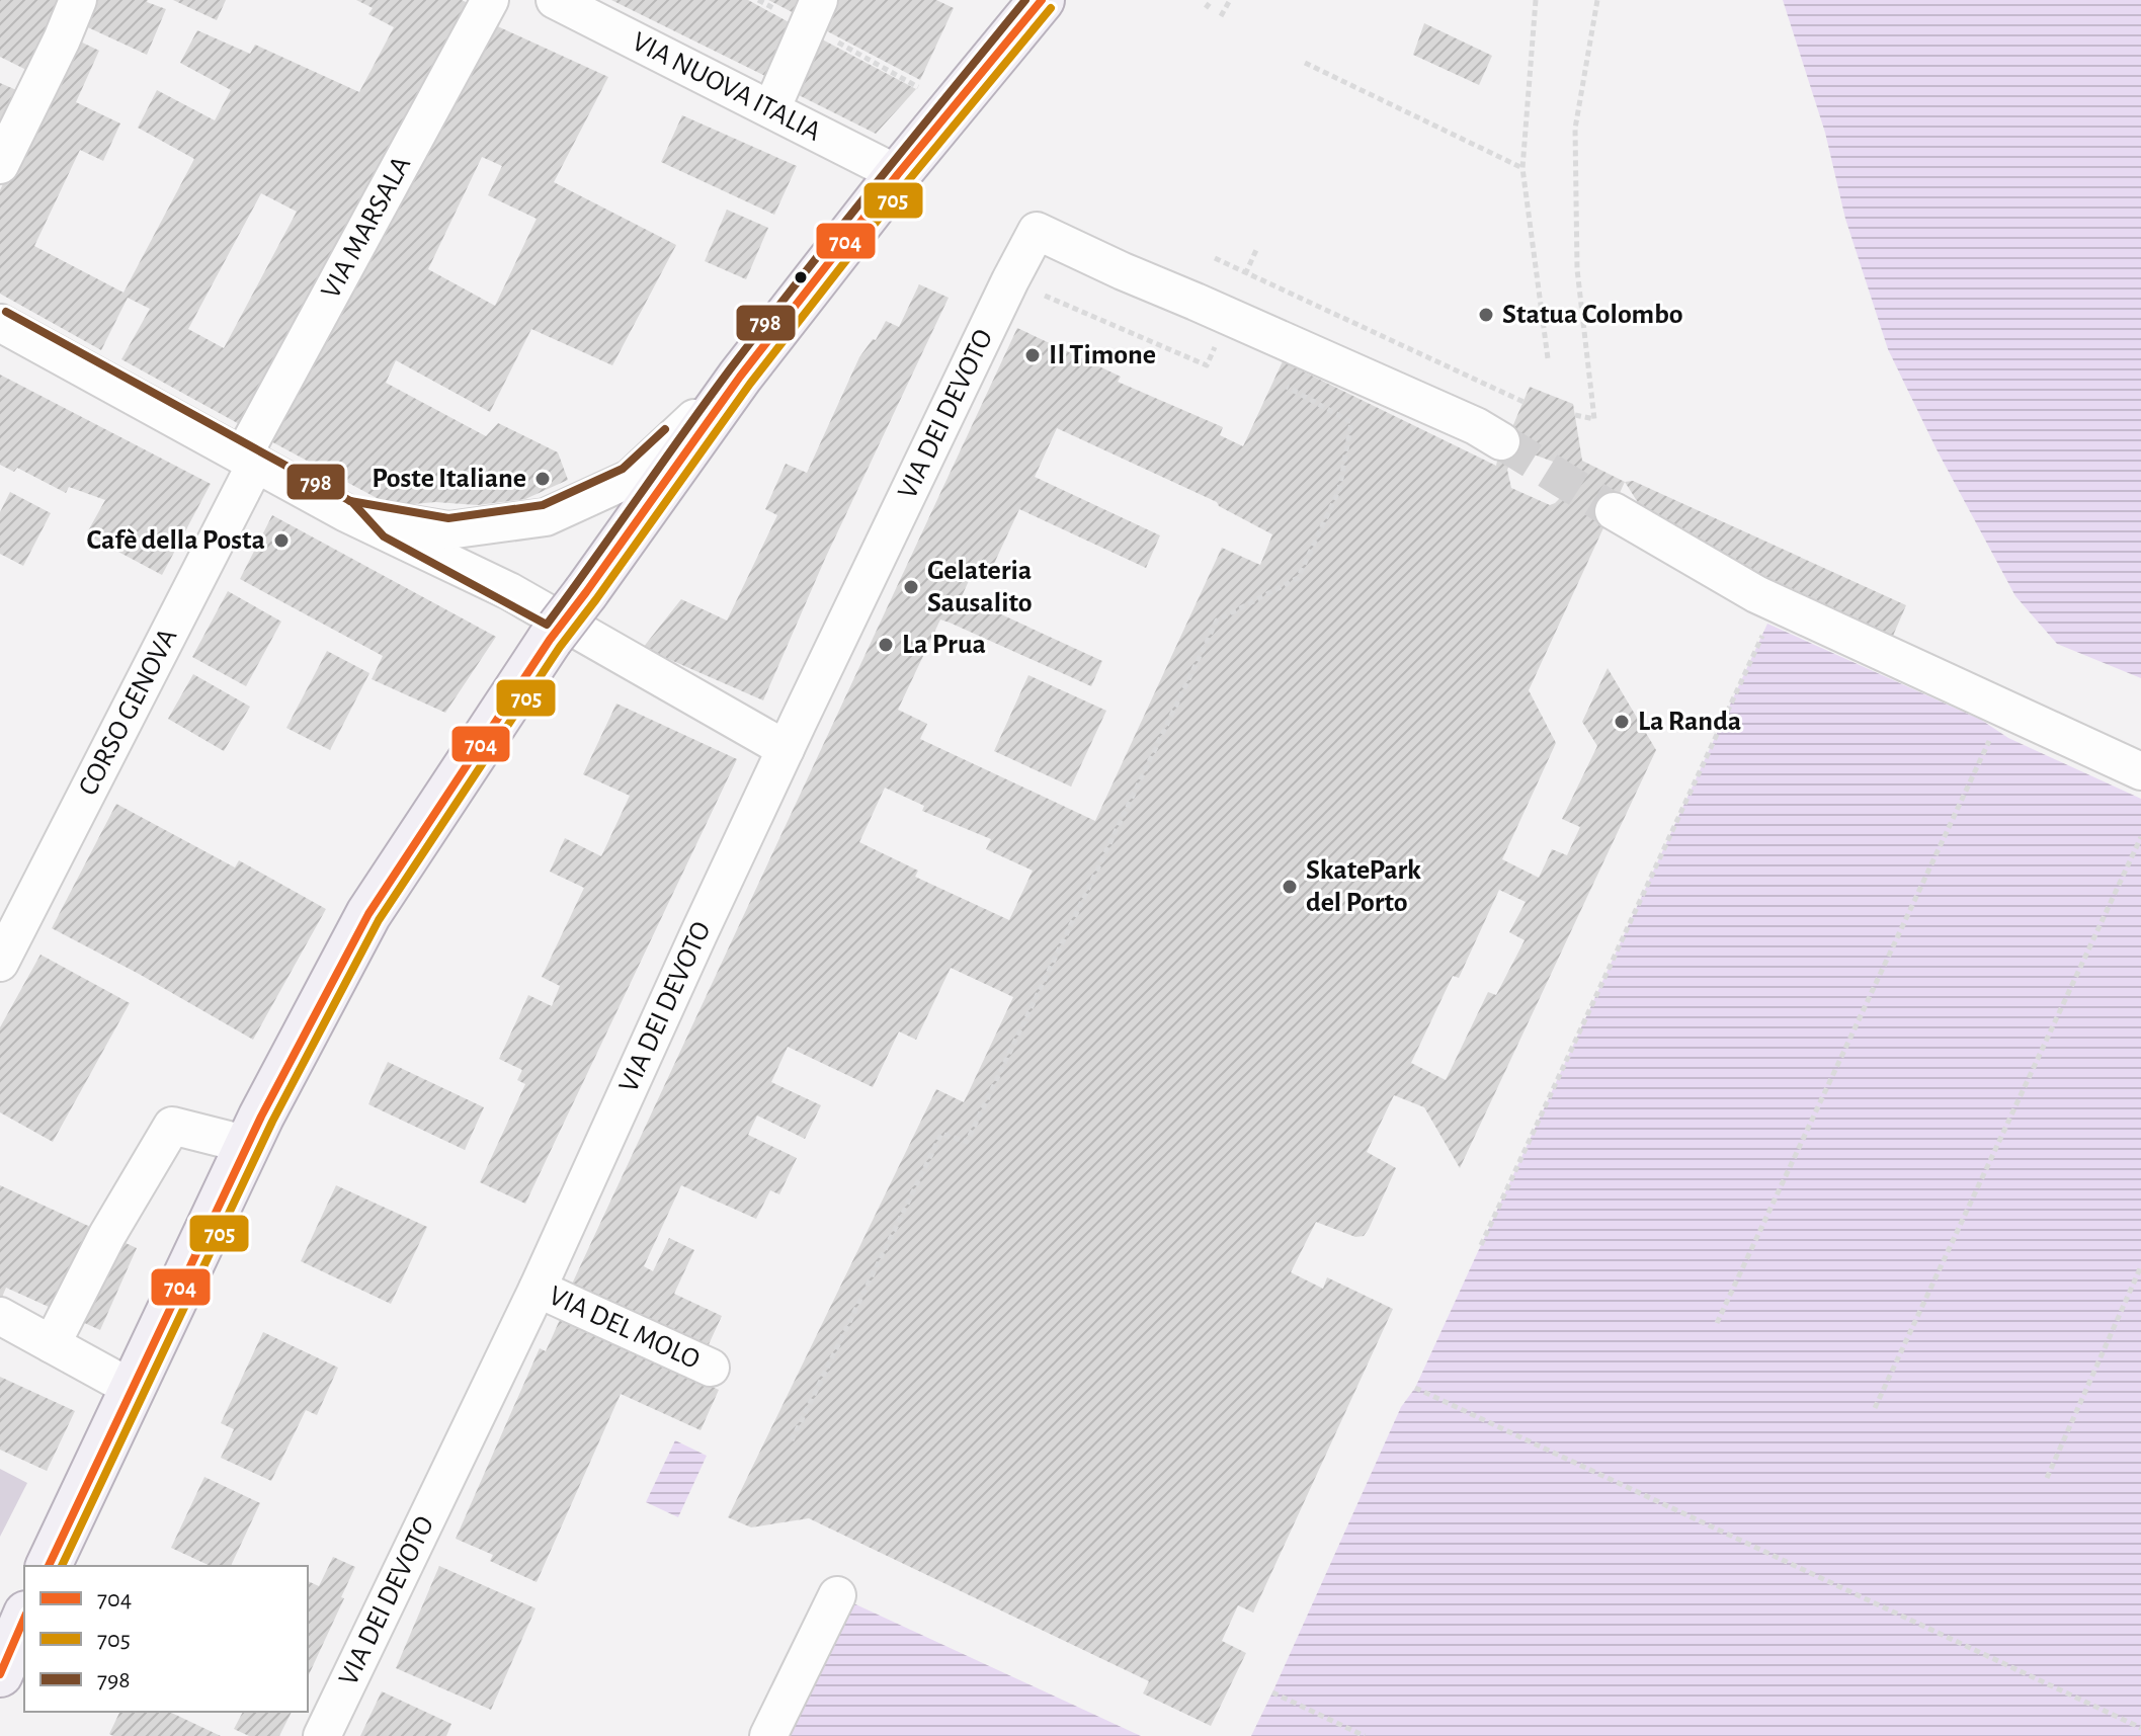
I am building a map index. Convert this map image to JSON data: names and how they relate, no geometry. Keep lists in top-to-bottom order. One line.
{"streets":{"street":["VIA NUOVA ITALIA","VIA MARSALA","VIA DEI DEVOTO","CORSO GENOVA","VIA DEL MOLO"]},"crossings":[["VIA MARSALA","CORSO GENOVA"],["VIA DEI DEVOTO","VIA DEL MOLO"]],"places":["Statua Colombo","Il Timone","Poste Italiane","Cafè della Posta","Gelateria Sausalito","La Prua","La Randa","SkatePark del Porto"],"lines":["transit line 704","transit line 798","transit line 705"],"legend":["704","705","798"]}
